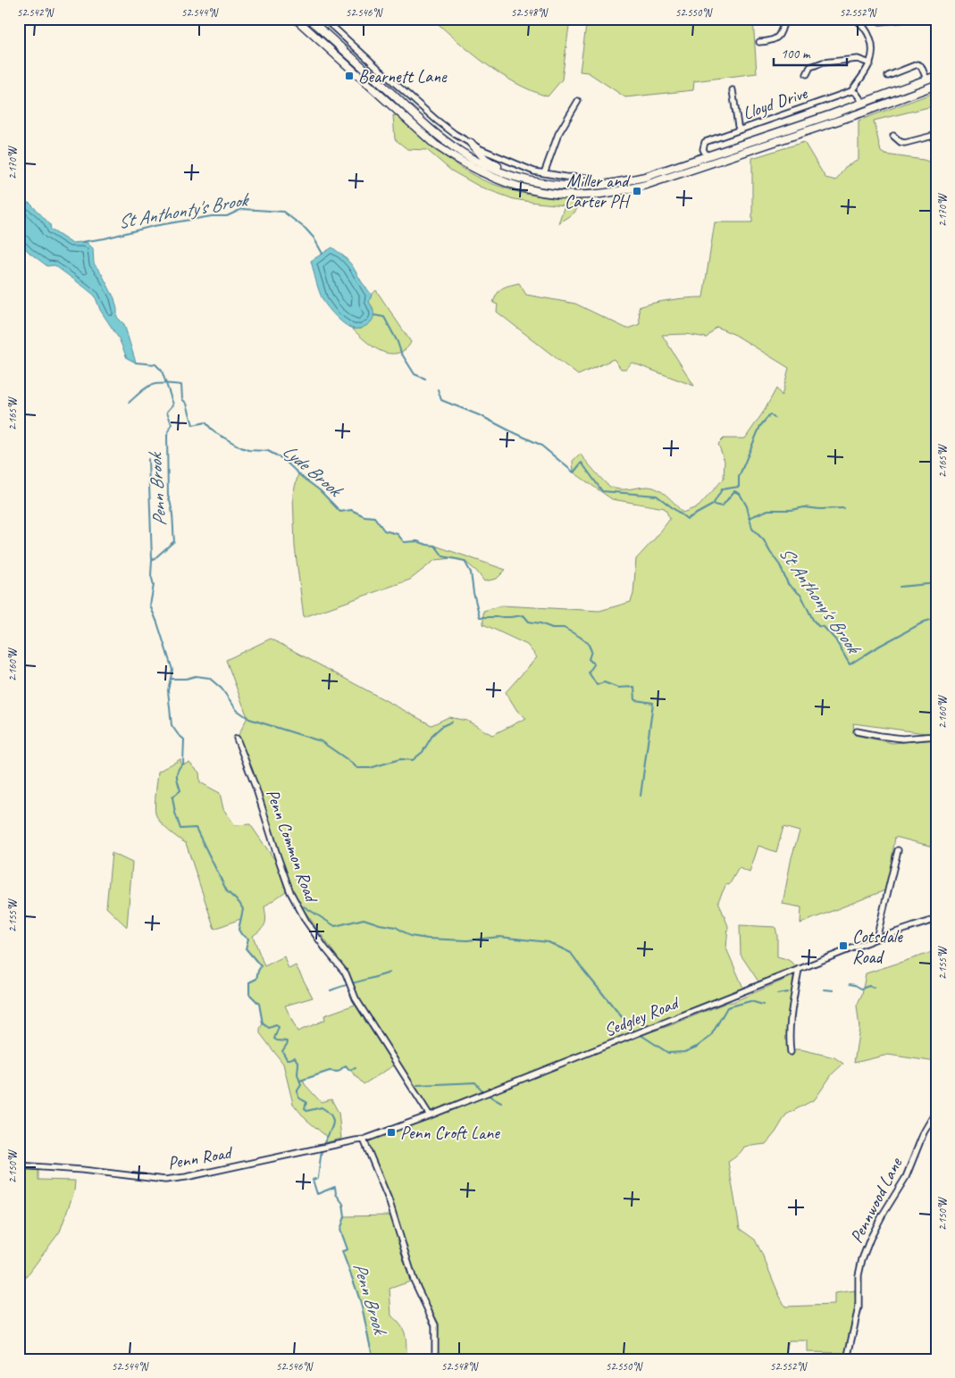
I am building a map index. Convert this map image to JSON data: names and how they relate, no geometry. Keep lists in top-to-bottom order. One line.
{"streets":{"street":["Lloyd Drive","Penn Common Road","Sedgley Road","Penn Road","Pennwood Lane"]},"crossings":[["Penn Common Road","Sedgley Road"],["Sedgley Road","Penn Road"]],"water":["St Anthonty's Brook","Lyde Brook","Penn Brook","St Anthony's Brook"],"places":{"transit":["Bearnett Lane","Miller and Carter PH","Cotsdale Road","Penn Croft Lane"]},"scale_bar":"100 m","coordinates":["52.542°N","52.544°N","52.546°N","52.548°N","52.550°N","52.552°N","2.170°W","2.165°W","2.160°W","2.155°W","2.150°W"]}
